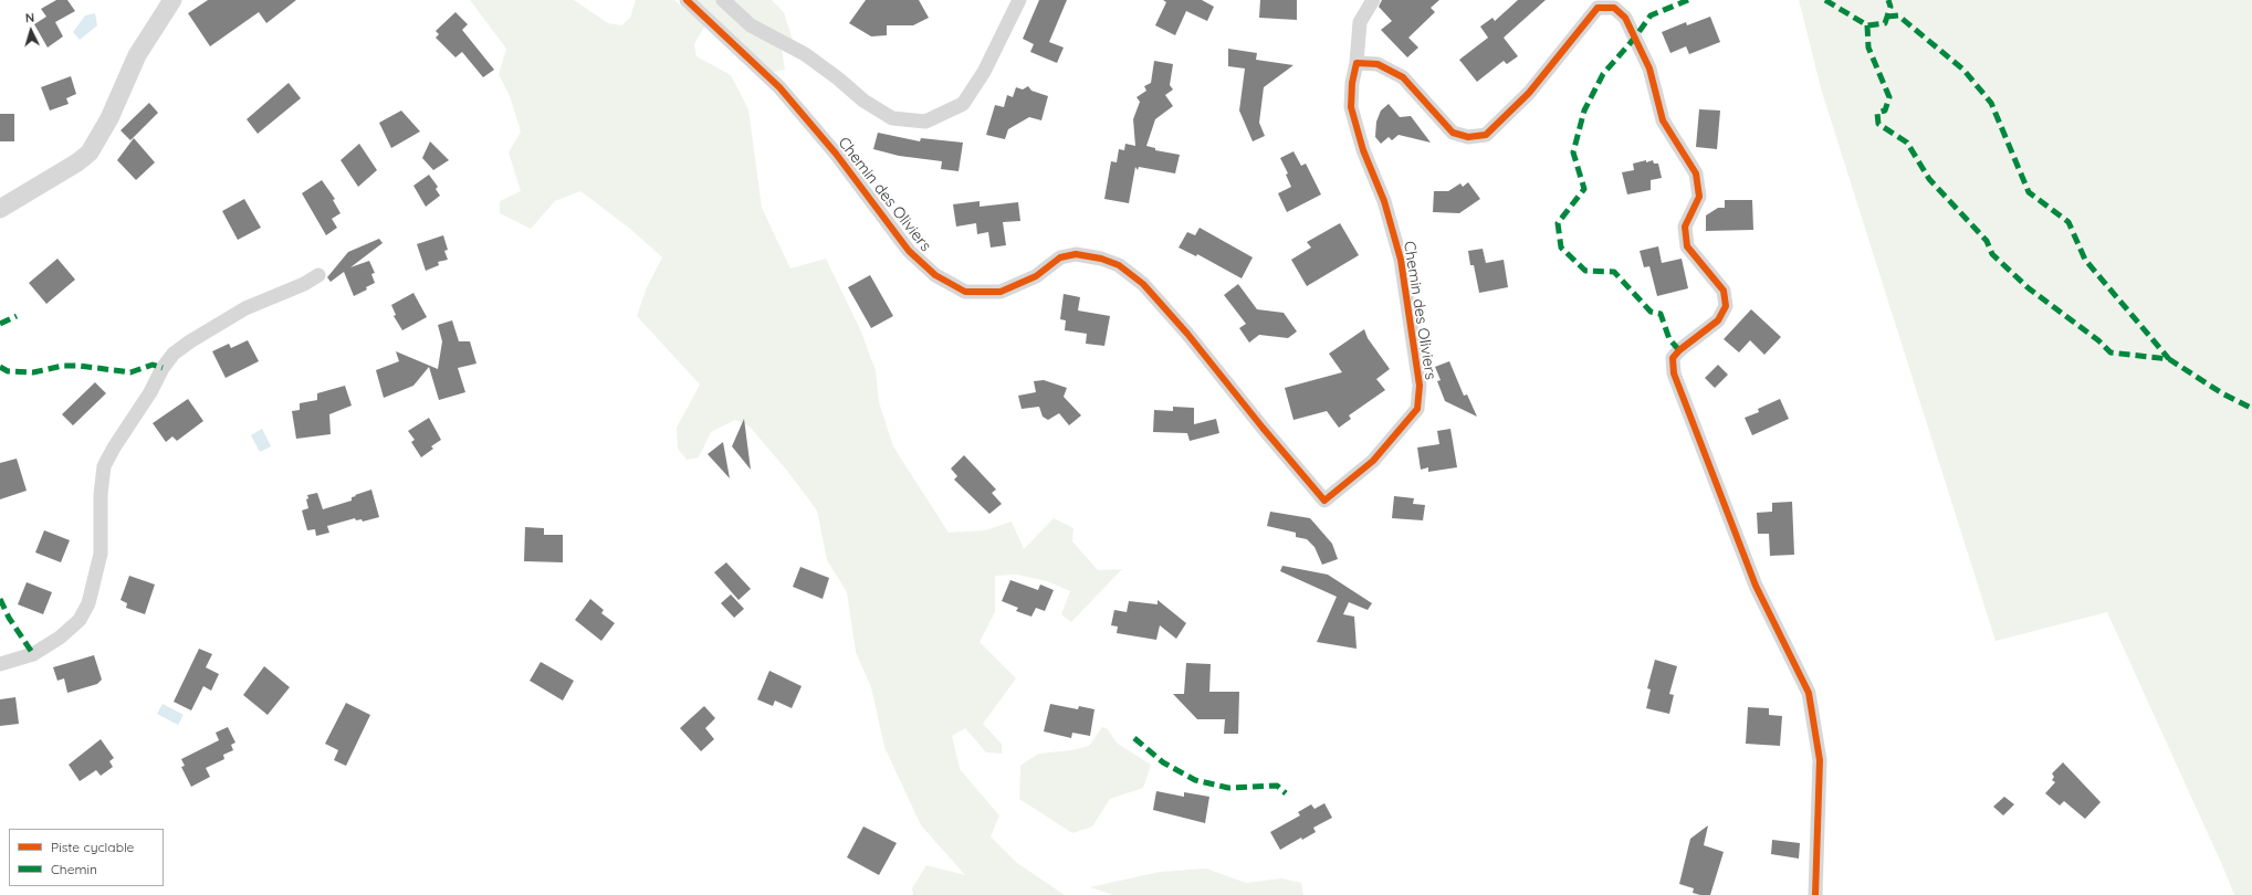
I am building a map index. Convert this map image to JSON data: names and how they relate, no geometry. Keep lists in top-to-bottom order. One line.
{"streets":{"street":["Chemin des Oliviers"]},"legend":["Piste cyclable","Chemin"],"north":"top"}
